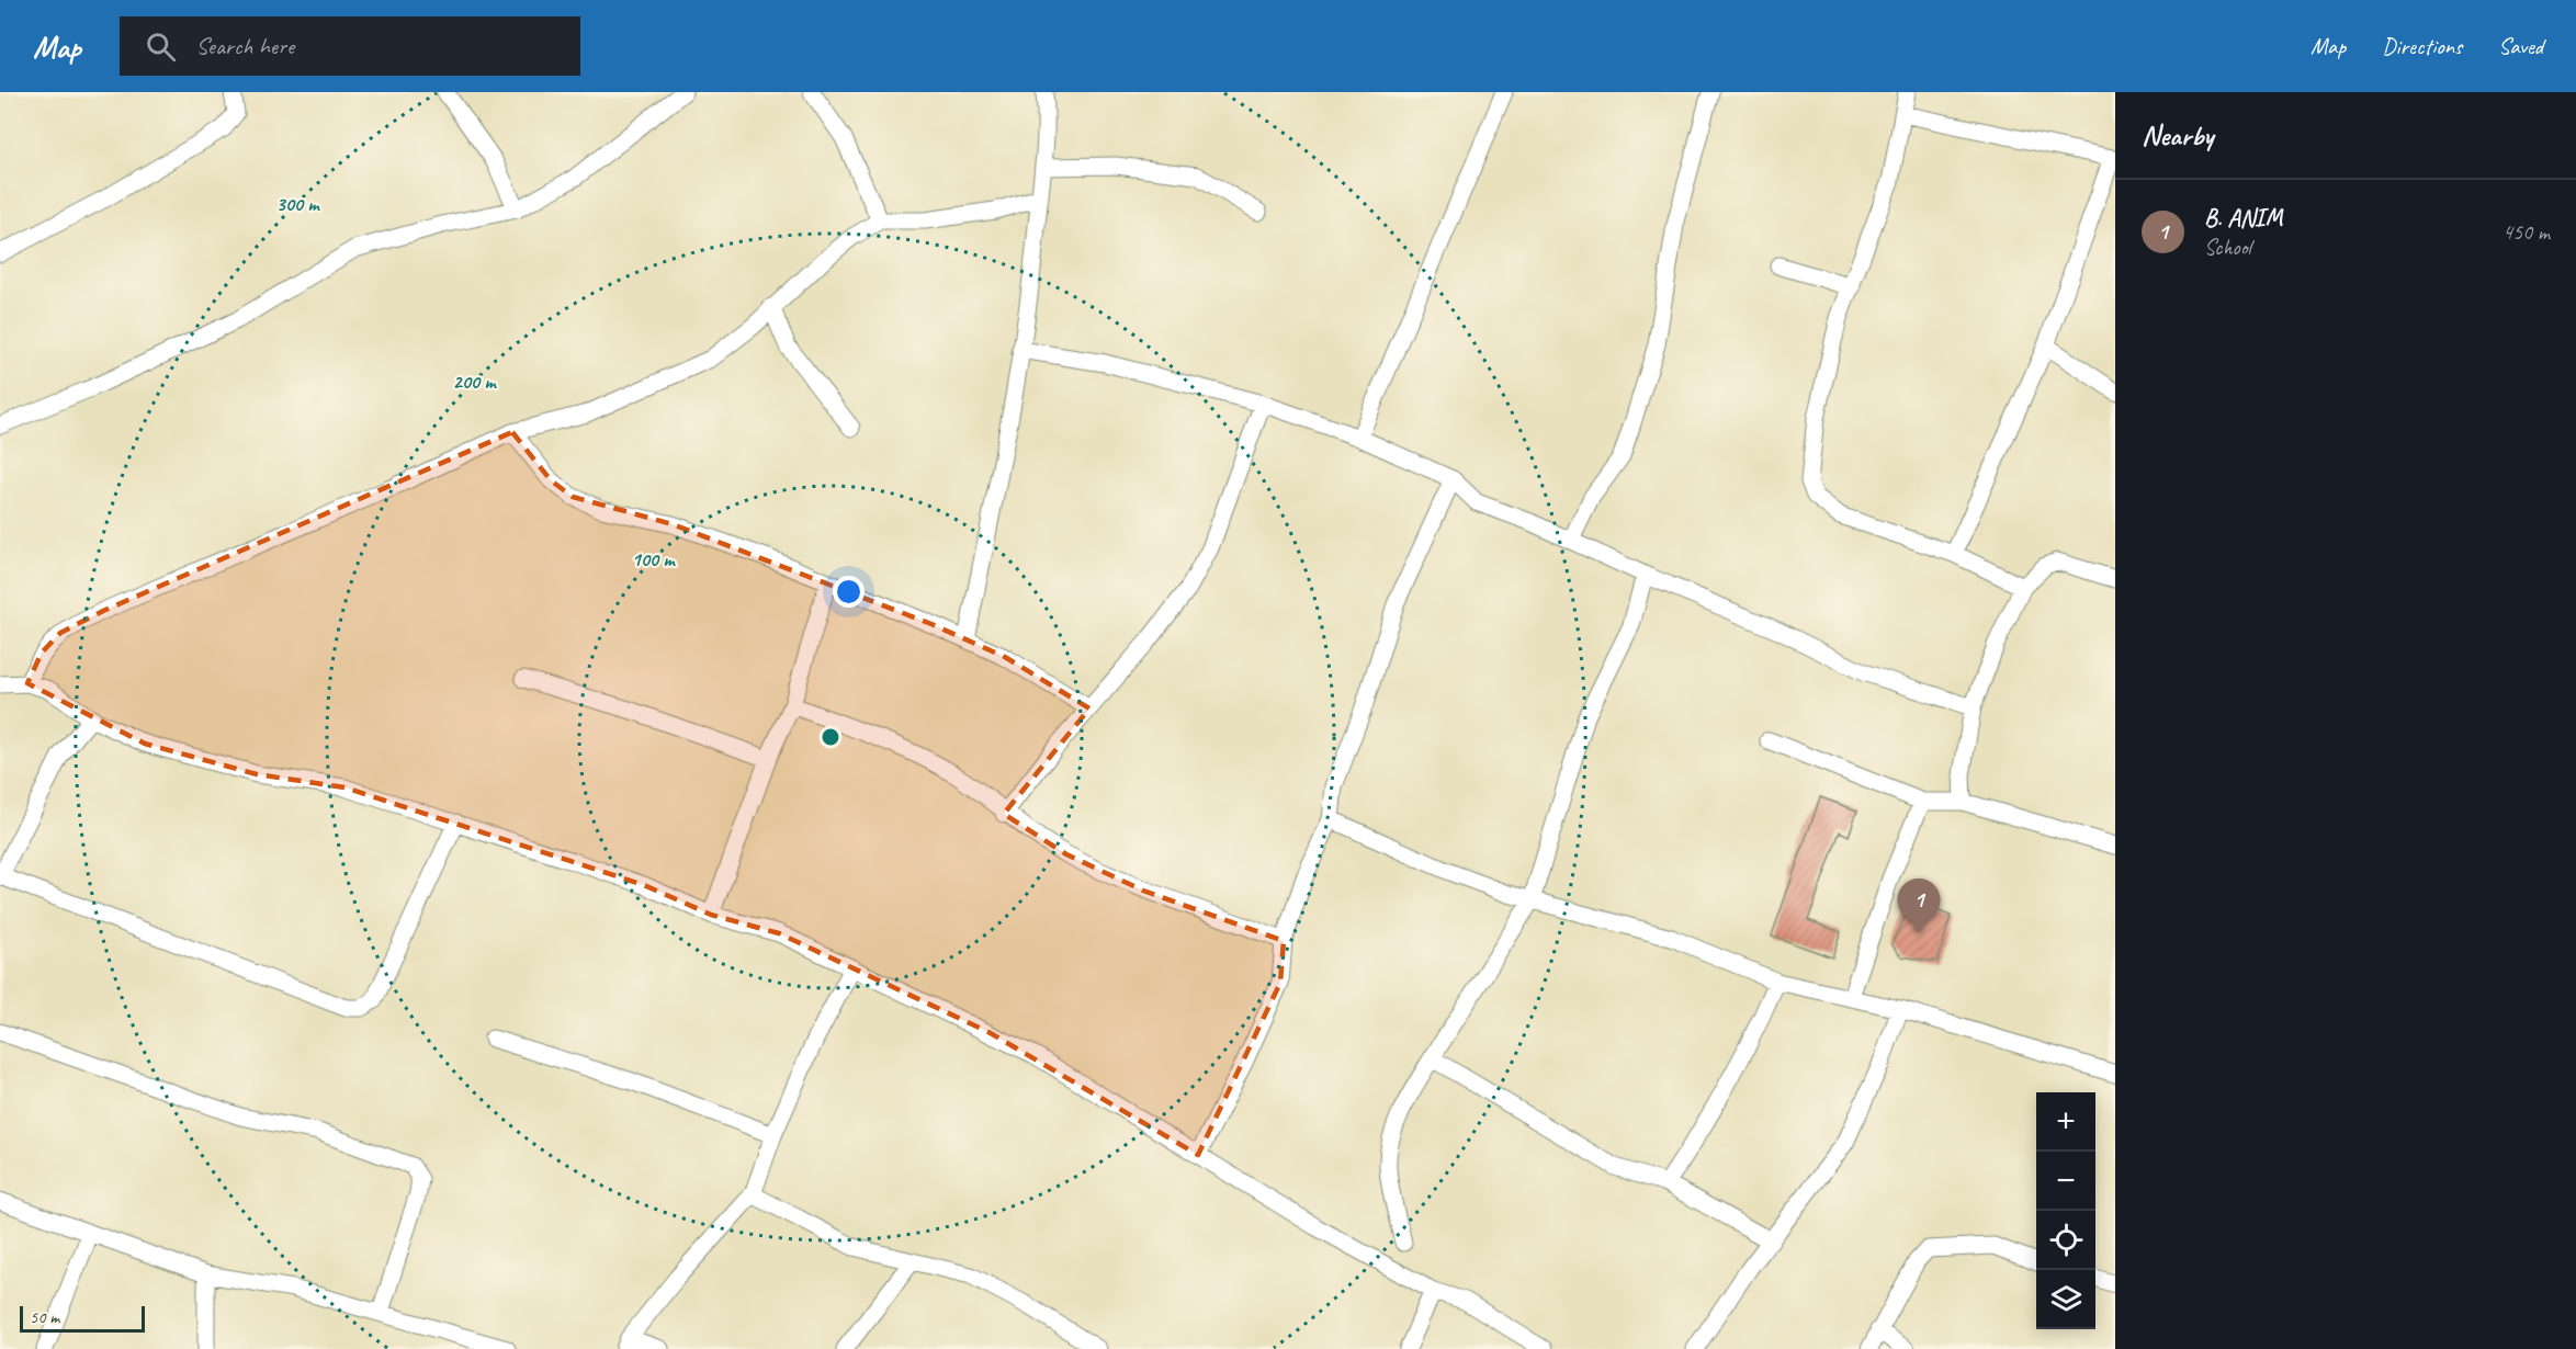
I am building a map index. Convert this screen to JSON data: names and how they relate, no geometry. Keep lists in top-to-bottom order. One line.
{"scale_bar":"50 m","page":{"header":"Map","search":"Search here","nav":["Map","Directions","Saved"],"heading":"Nearby","list":[{"mark":"1","name":"B. ANIM","note":"School","value":"450 m"}],"pins":"1","map_buttons":["+","−"],"scale":"50 m"},"rings":["300 m","200 m","100 m"]}
